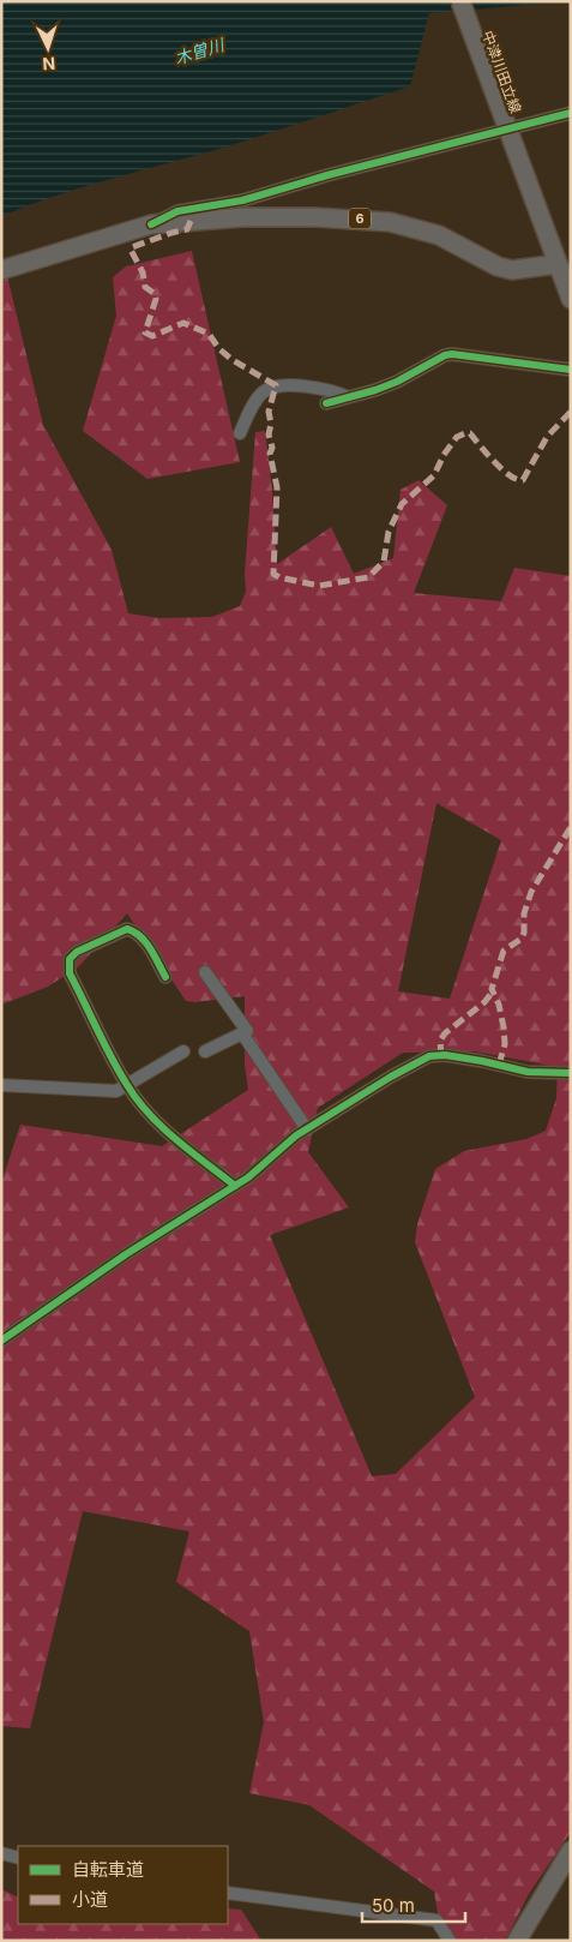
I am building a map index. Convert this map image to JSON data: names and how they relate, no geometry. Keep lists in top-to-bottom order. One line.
{"streets":{"main road":["中津川田立線","6"]},"crossings":[["中津川田立線","6"]],"water":["木曽川"],"legend":["自転車道","小道"],"scale_bar":"50 m","north":"bottom"}
